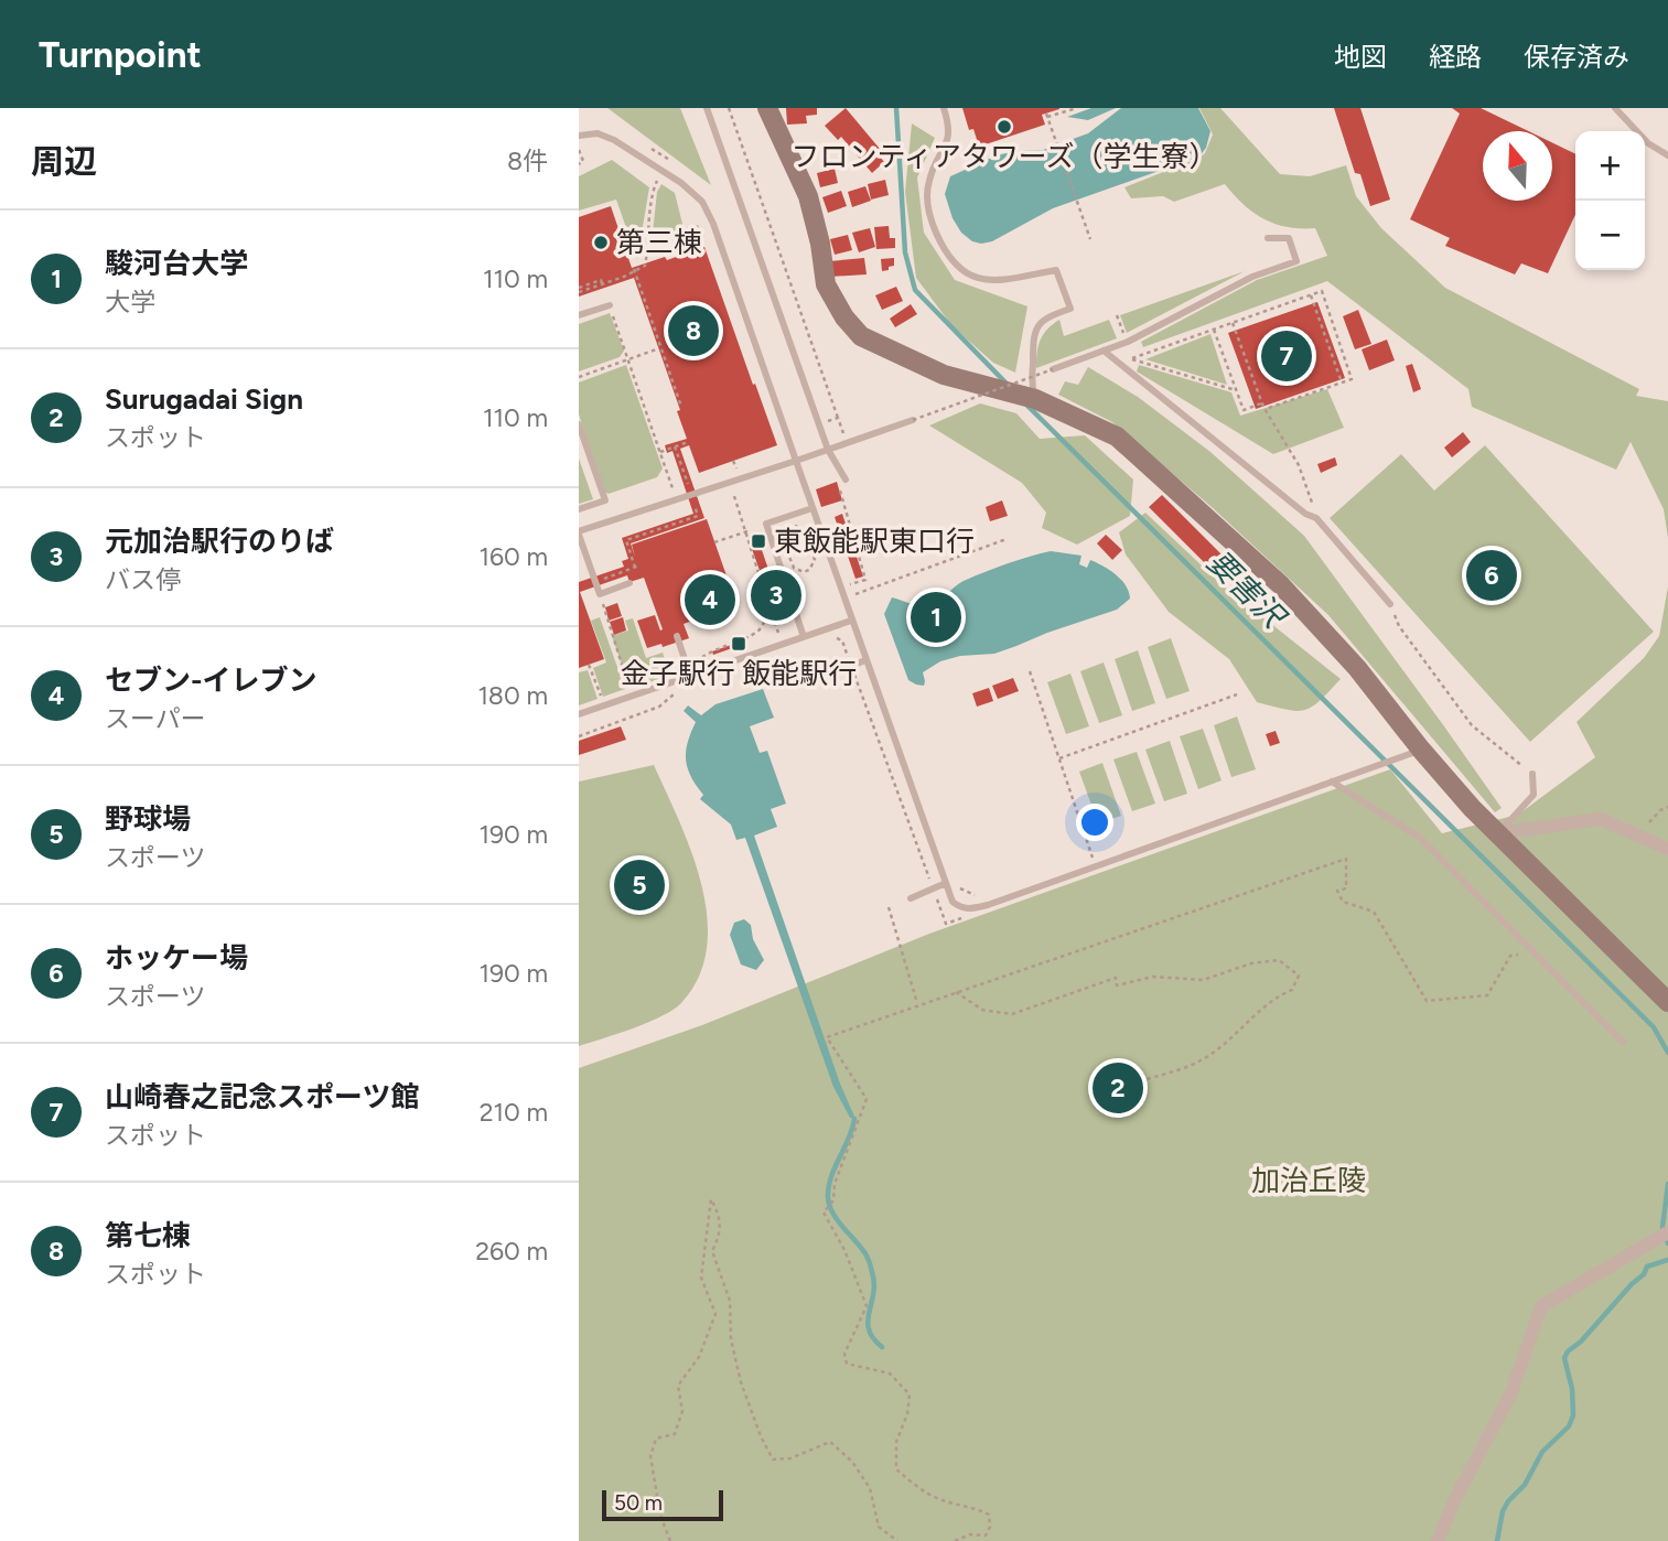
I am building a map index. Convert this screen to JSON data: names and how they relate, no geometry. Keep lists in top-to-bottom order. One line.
{"water":["要害沢"],"parks":["加治丘陵"],"places":{"other":["フロンティアタワーズ（学生寮）","第三棟"],"transit":["東飯能駅東口行","金子駅行 飯能駅行"]},"scale_bar":"50 m","north":"top","page":{"header":"Turnpoint","nav":["地図","経路","保存済み"],"heading":["周辺","8件"],"map_buttons":["+","−"],"list":[{"mark":"1","name":"駿河台大学","note":"大学","value":"110 m"},{"mark":"2","name":"Surugadai Sign","note":"スポット","value":"110 m"},{"mark":"3","name":"元加治駅行のりば","note":"バス停","value":"160 m"},{"mark":"4","name":"セブン-イレブン","note":"スーパー","value":"180 m"},{"mark":"5","name":"野球場","note":"スポーツ","value":"190 m"},{"mark":"6","name":"ホッケー場","note":"スポーツ","value":"190 m"},{"mark":"7","name":"山崎春之記念スポーツ館","note":"スポット","value":"210 m"},{"mark":"8","name":"第七棟","note":"スポット","value":"260 m"}],"pins":["8","7","6","3","4","1","5","2"],"scale":"50 m"}}
